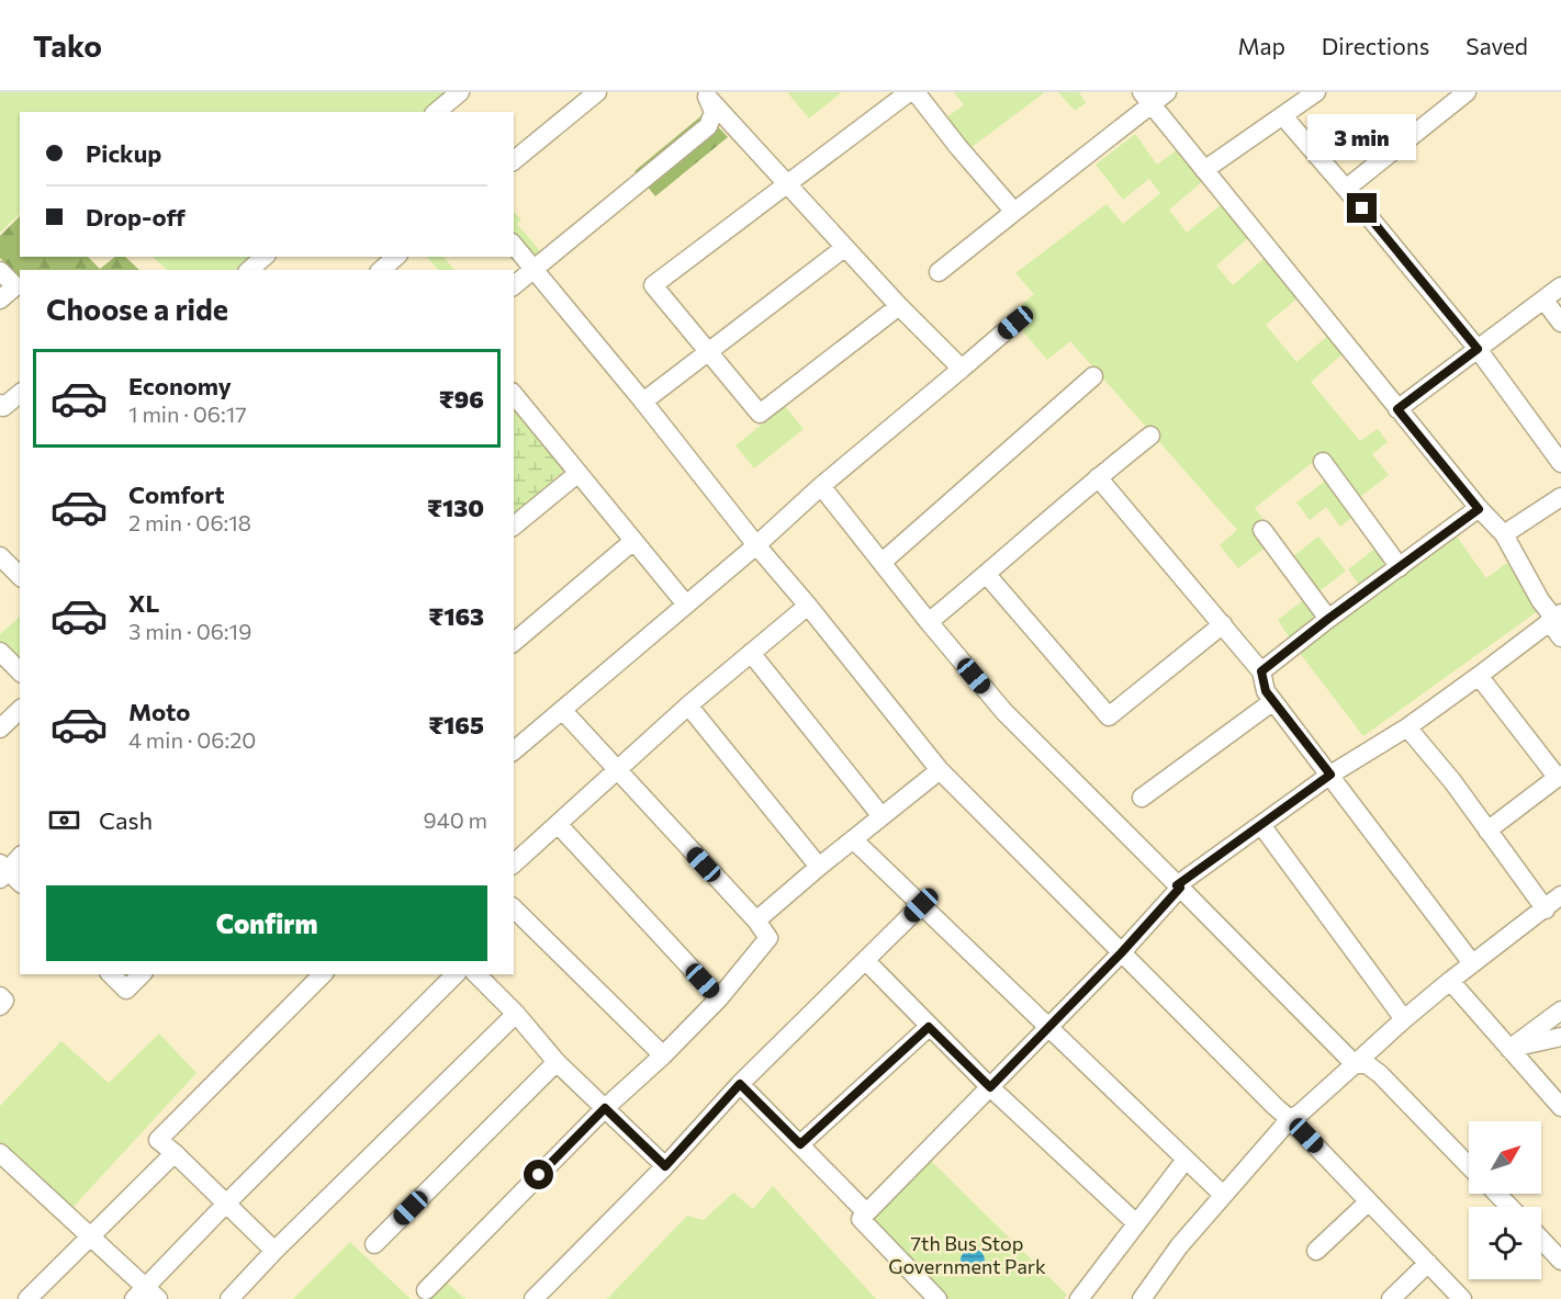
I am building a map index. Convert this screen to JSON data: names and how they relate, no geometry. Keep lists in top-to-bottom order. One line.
{"parks":["7th Bus Stop Government Park"],"north":"top right","page":{"header":"Tako","nav":["Map","Directions","Saved"],"banner":["Pickup","Drop-off"],"bubble":"3 min","heading":"Choose a ride","list":[{"name":"Economy","note":"1 min · 06:17","value":"₹96"},{"name":"Comfort","note":"2 min · 06:18","value":"₹130"},{"name":"XL","note":"3 min · 06:19","value":"₹163"},{"name":"Moto","note":"4 min · 06:20","value":"₹165"}],"pay":["Cash","940 m"],"buttons":"Confirm"}}
